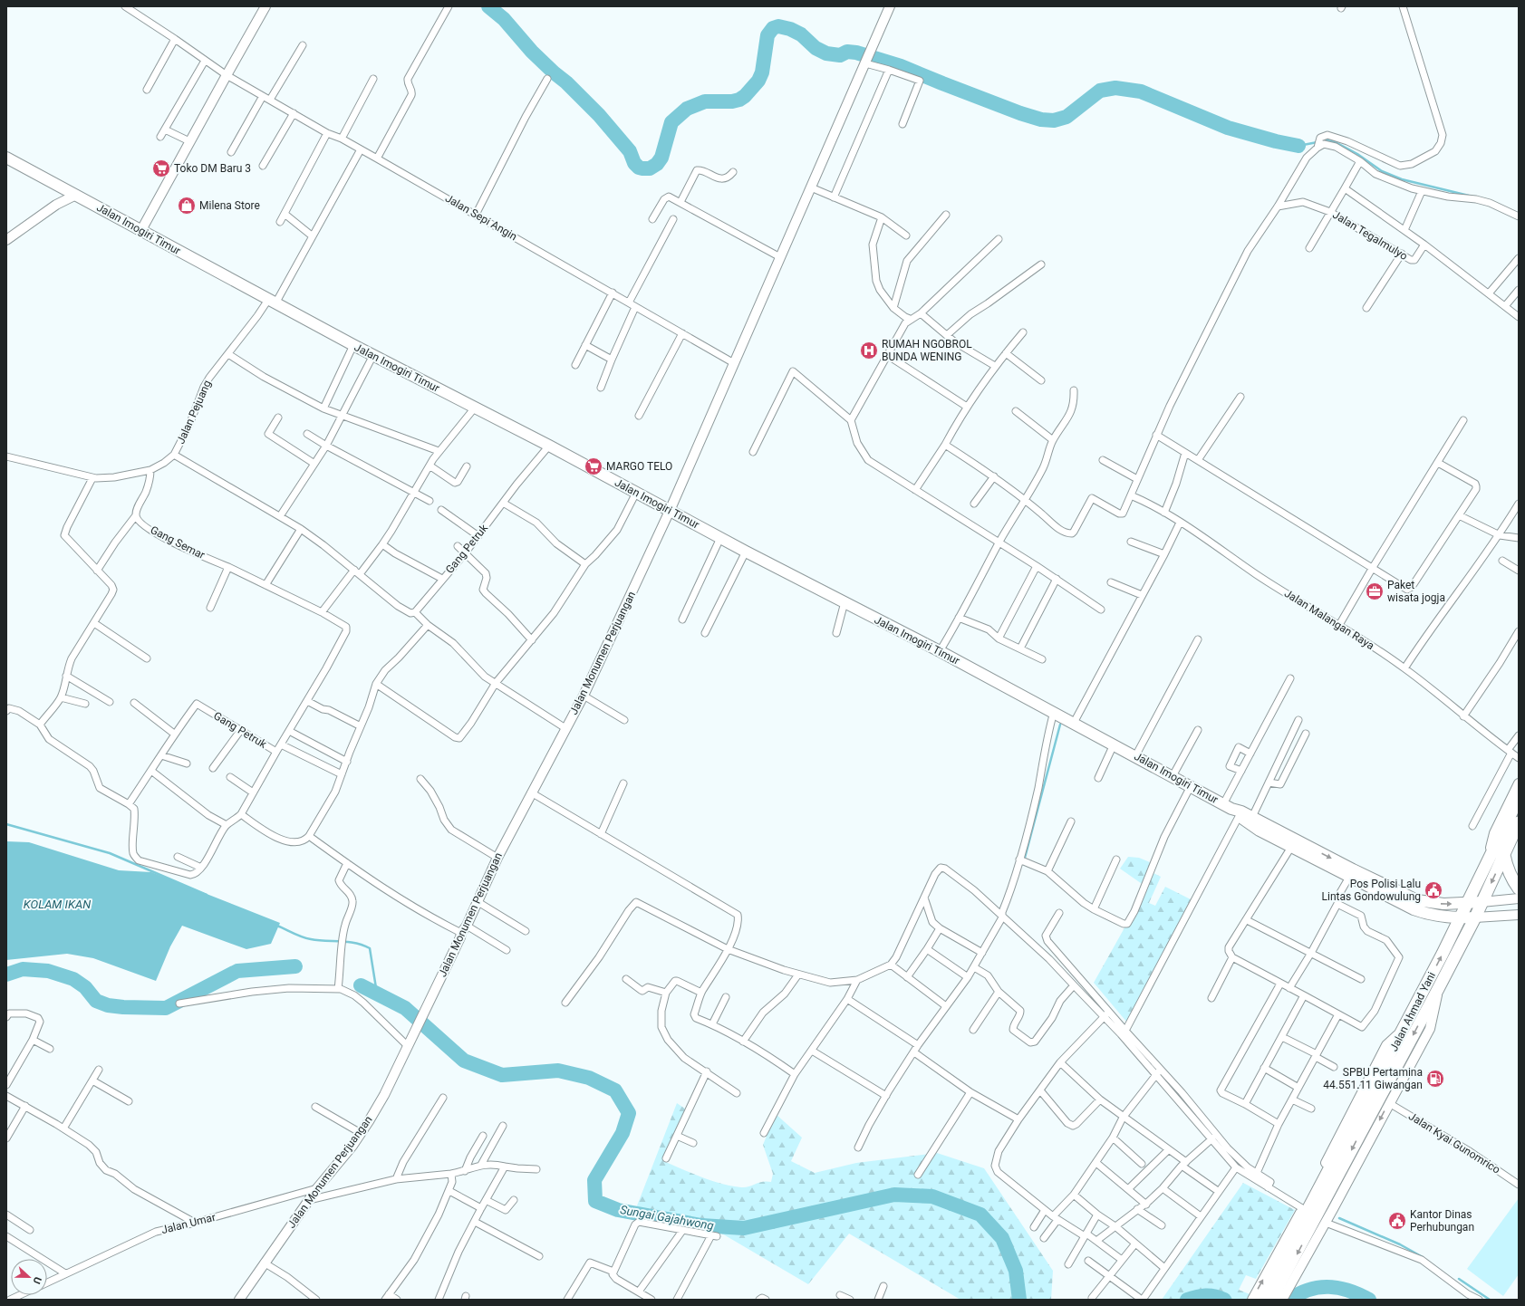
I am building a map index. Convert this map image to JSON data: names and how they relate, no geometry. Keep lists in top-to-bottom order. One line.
{"streets":{"highway":["Jalan Ahmad Yani"],"main road":["Jalan Imogiri Timur"],"street":["Jalan Sepi Angin","Jalan Tegalmulyo","Jalan Pejuang","Gang Semar","Gang Petruk","Jalan Malangan Raya","Jalan Monumen Perjuangan","Jalan Kyai Gunomrico","Jalan Umar"]},"crossings":[["Jalan Sepi Angin","Jalan Pejuang"],["Jalan Sepi Angin","Jalan Monumen Perjuangan"],["Jalan Imogiri Timur","Jalan Pejuang"],["Jalan Imogiri Timur","Gang Petruk"],["Jalan Imogiri Timur","Jalan Monumen Perjuangan"],["Jalan Imogiri Timur","Jalan Ahmad Yani"],["Gang Semar","Gang Petruk"],["Jalan Monumen Perjuangan","Jalan Umar"]],"water":["KOLAM IKAN","Sungai Gajahwong"],"places":{"supermarket":["Toko DM Baru 3","MARGO TELO"],"shop":["Milena Store"],"hospital":["RUMAH NGOBROL BUNDA WENING"],"office":["Paket wisata jogja"],"public building":["Pos Polisi Lalu Lintas Gondowulung","Kantor Dinas Perhubungan"],"fuel station":["SPBU Pertamina 44.551.11 Giwangan"]},"north":"right"}
